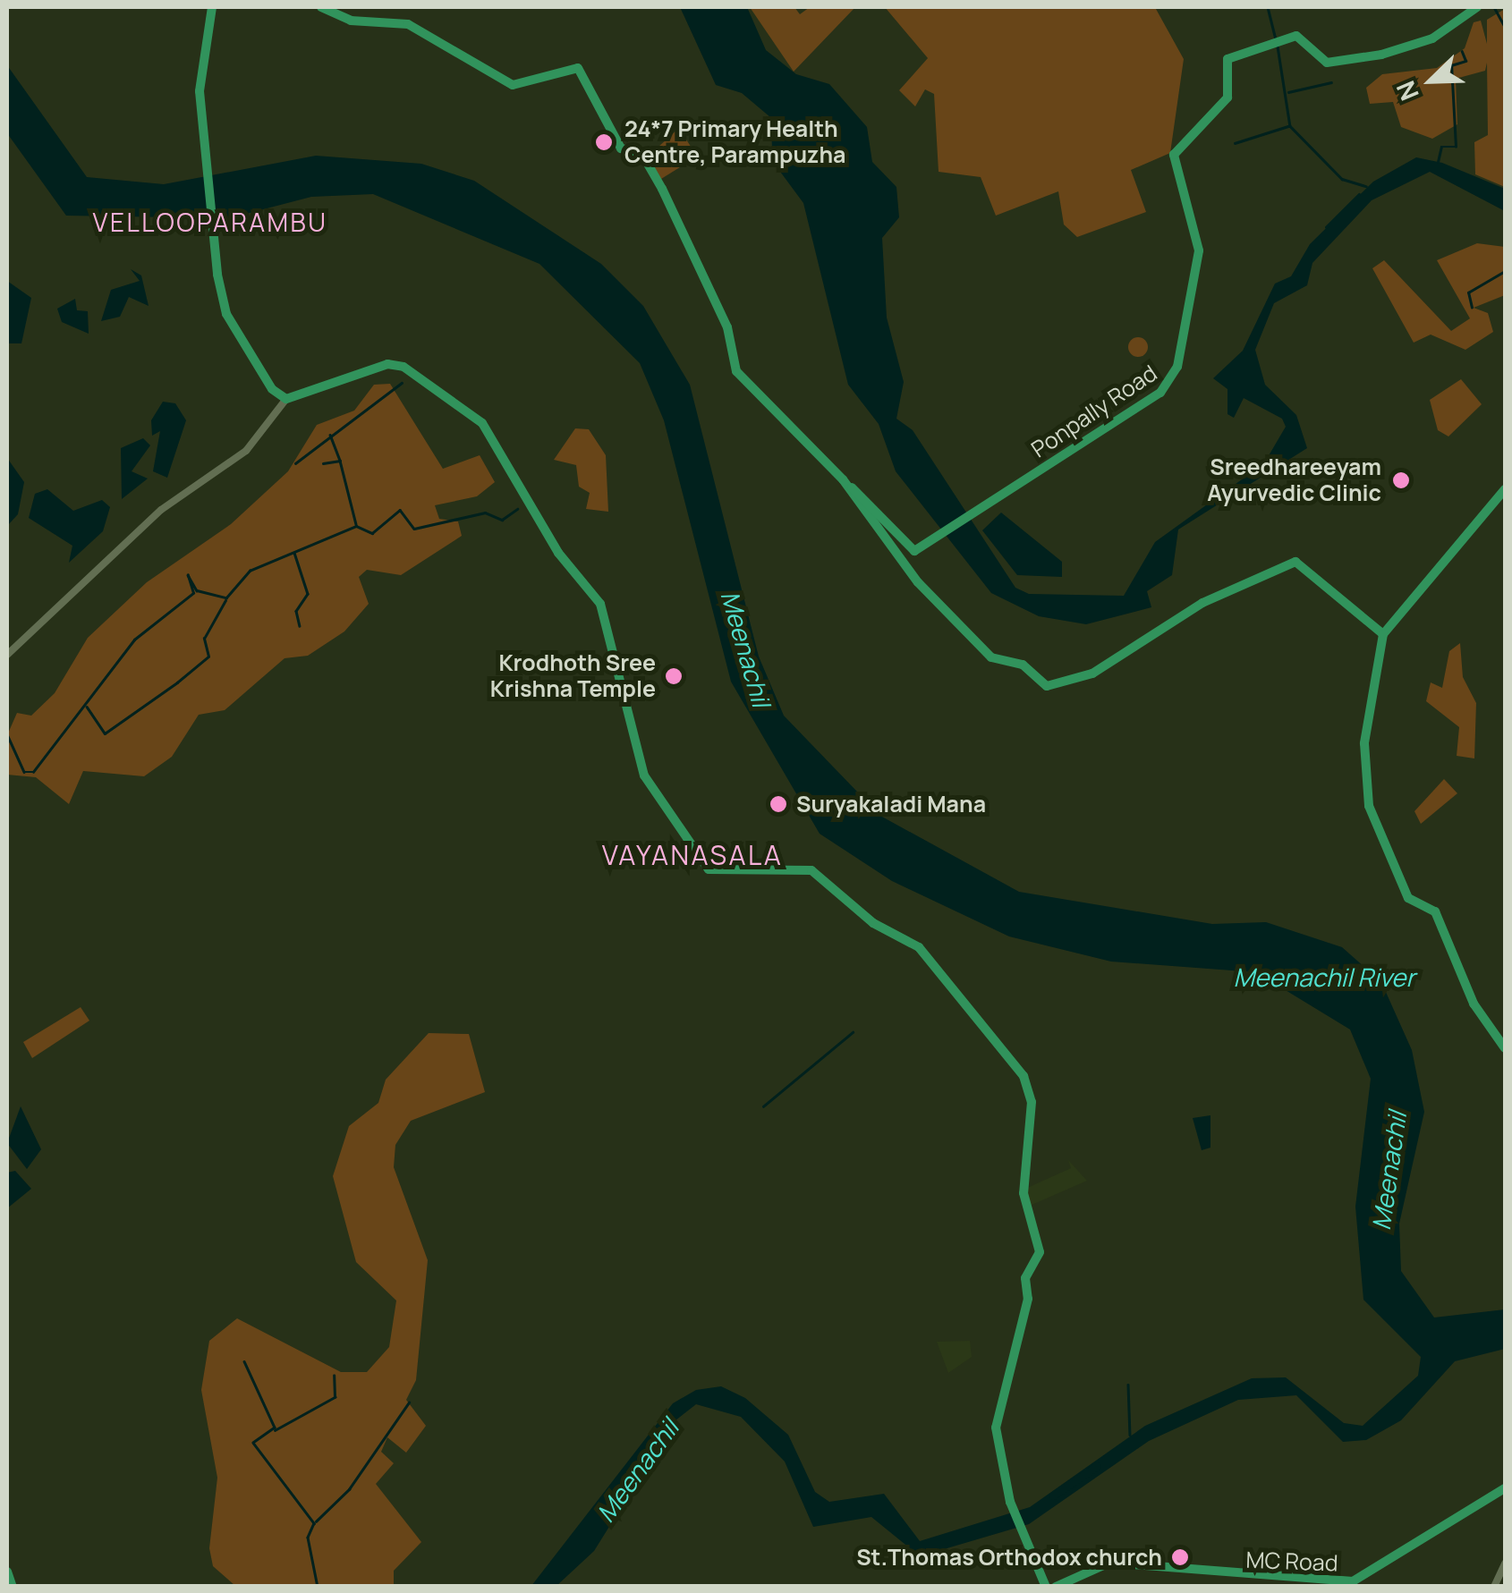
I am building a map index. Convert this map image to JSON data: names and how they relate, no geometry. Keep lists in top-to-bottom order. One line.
{"streets":{"main road":["Ponpally Road","MC Road"]},"districts":["VELLOOPARAMBU","VAYANASALA"],"water":["Meenachil","Meenachil River"],"places":["24*7 Primary Health Centre, Parampuzha","Sreedhareeyam Ayurvedic Clinic","Krodhoth Sree Krishna Temple","Suryakaladi Mana","St.Thomas Orthodox church"],"north":"bottom left"}
